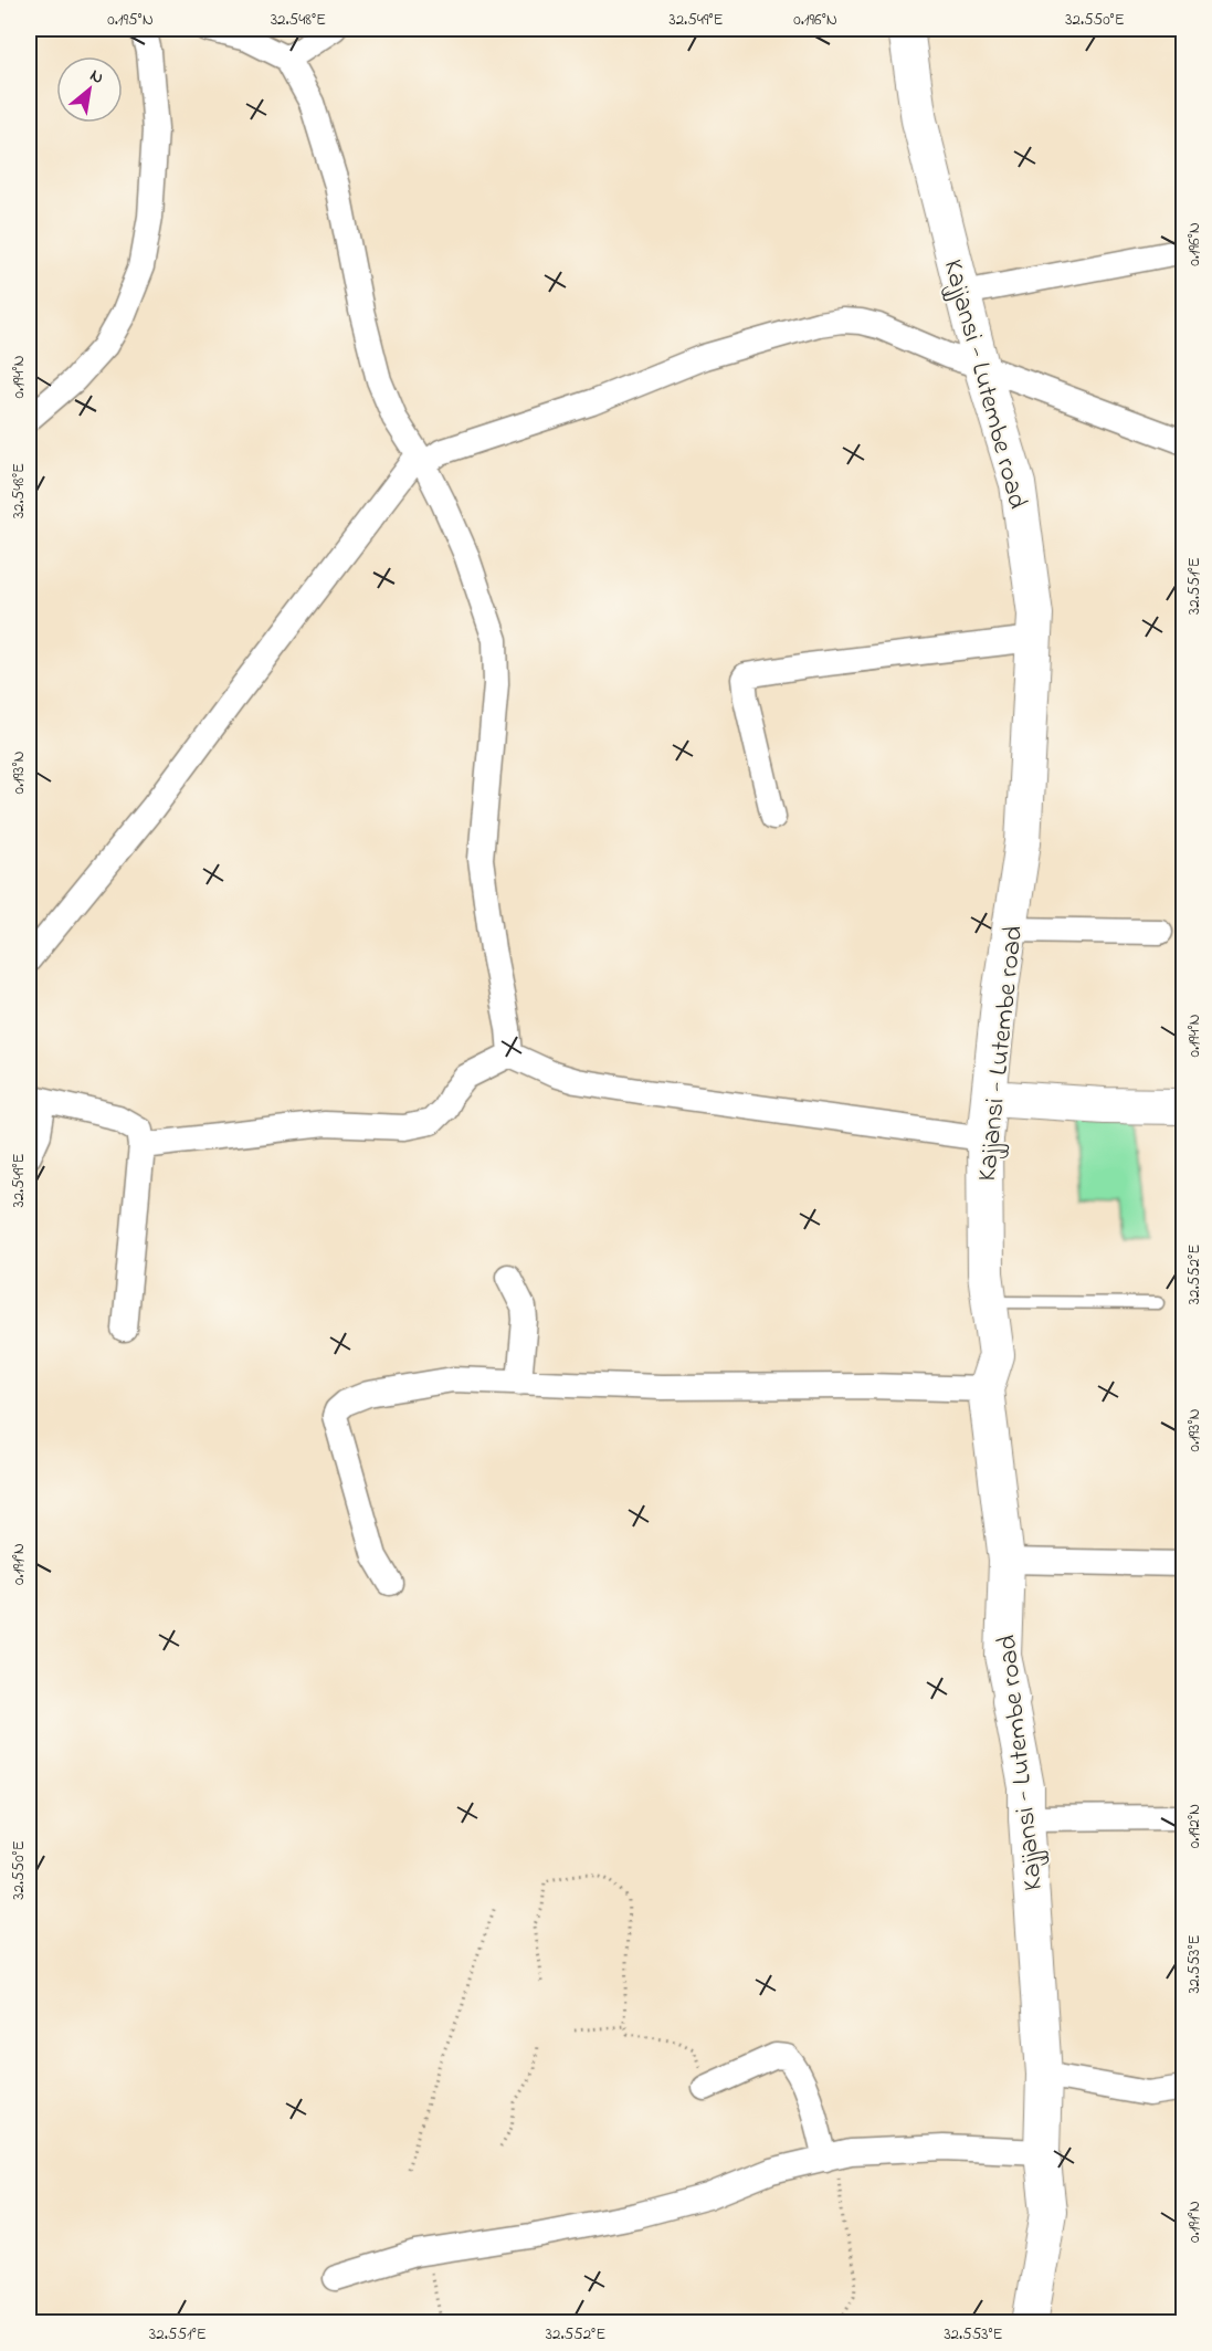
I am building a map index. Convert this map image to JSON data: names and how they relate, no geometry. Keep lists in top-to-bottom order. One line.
{"streets":{"street":["Kajjansi - Lutembe road"]},"north":"top right","coordinates":["0.195°N","32.548°E","32.549°E","0.196°N","32.550°E","0.194°N","32.551°E","0.193°N","32.552°E","0.191°N","0.192°N","32.553°E"]}
